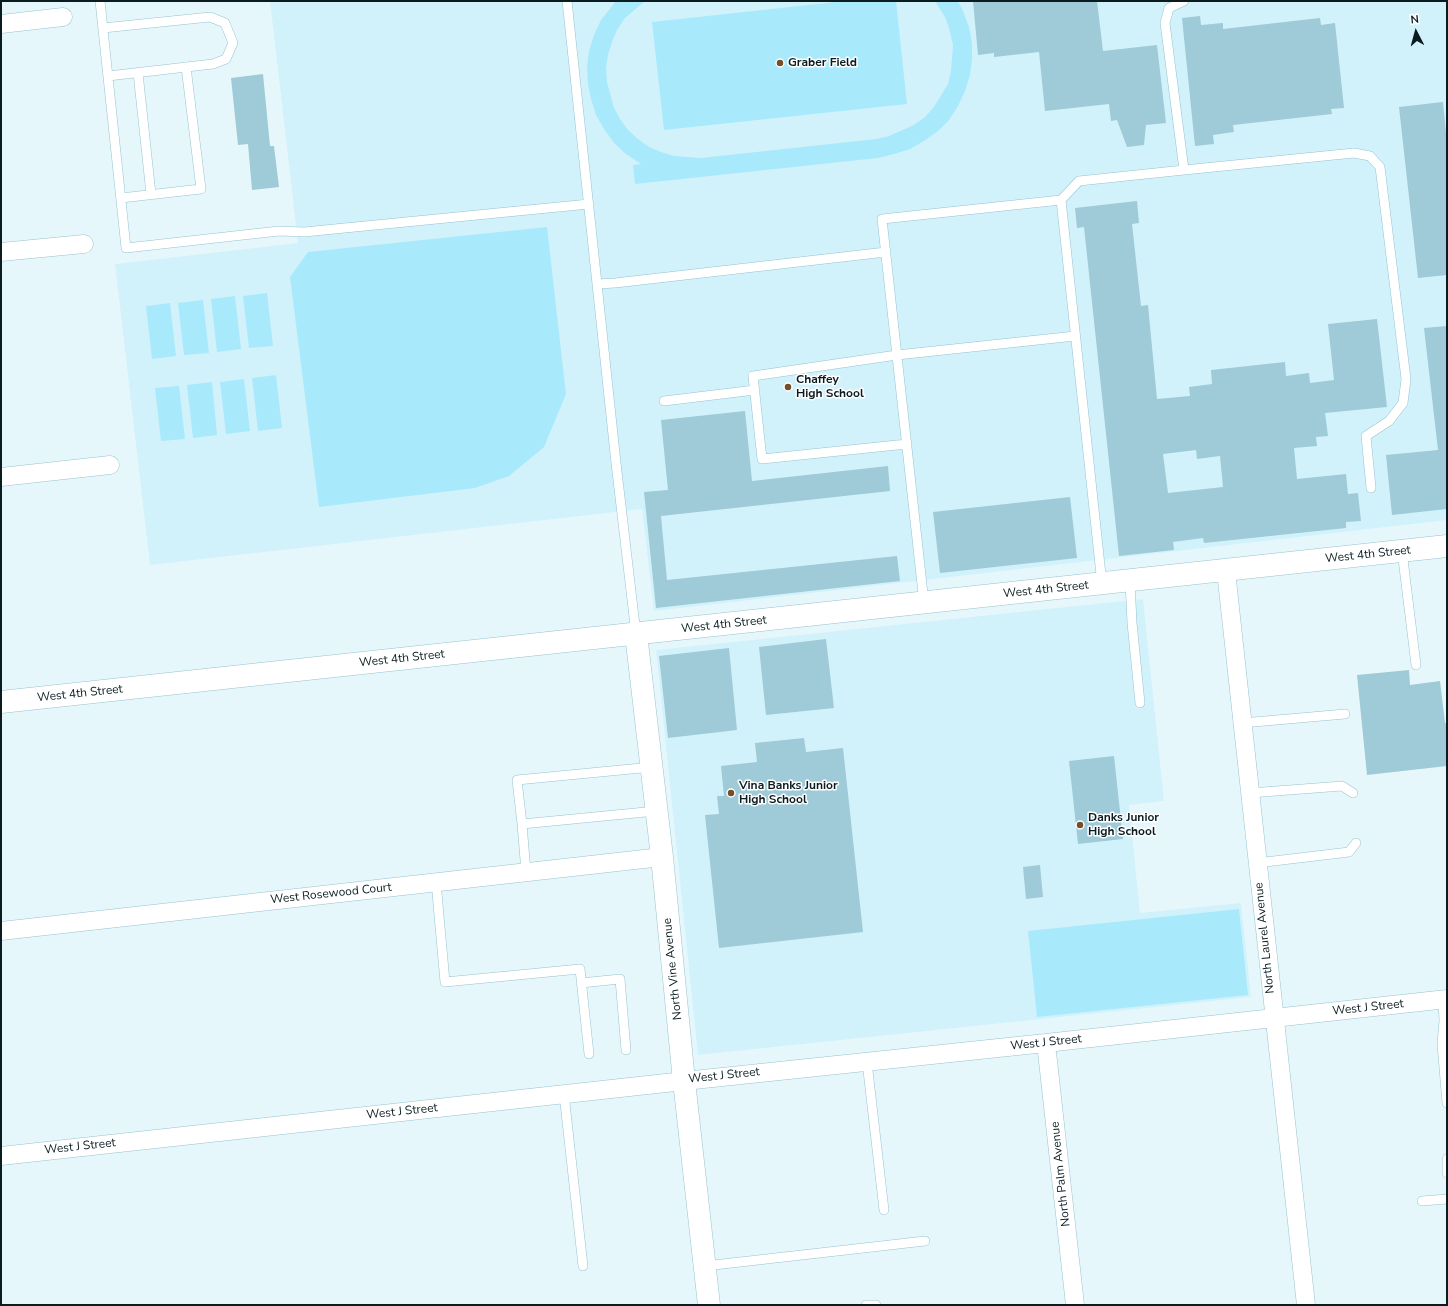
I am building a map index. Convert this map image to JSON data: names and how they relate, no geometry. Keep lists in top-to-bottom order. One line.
{"streets":{"main road":["West 4th Street","North Vine Avenue"],"street":["West Rosewood Court","North Laurel Avenue","West J Street","North Palm Avenue"]},"crossings":[["West 4th Street","North Laurel Avenue"],["West 4th Street","North Vine Avenue"],["West Rosewood Court","North Vine Avenue"],["North Laurel Avenue","West J Street"],["North Vine Avenue","West J Street"],["West J Street","North Palm Avenue"]],"places":["Graber Field","Chaffey High School","Vina Banks Junior High School","Danks Junior High School"],"north":"top"}
